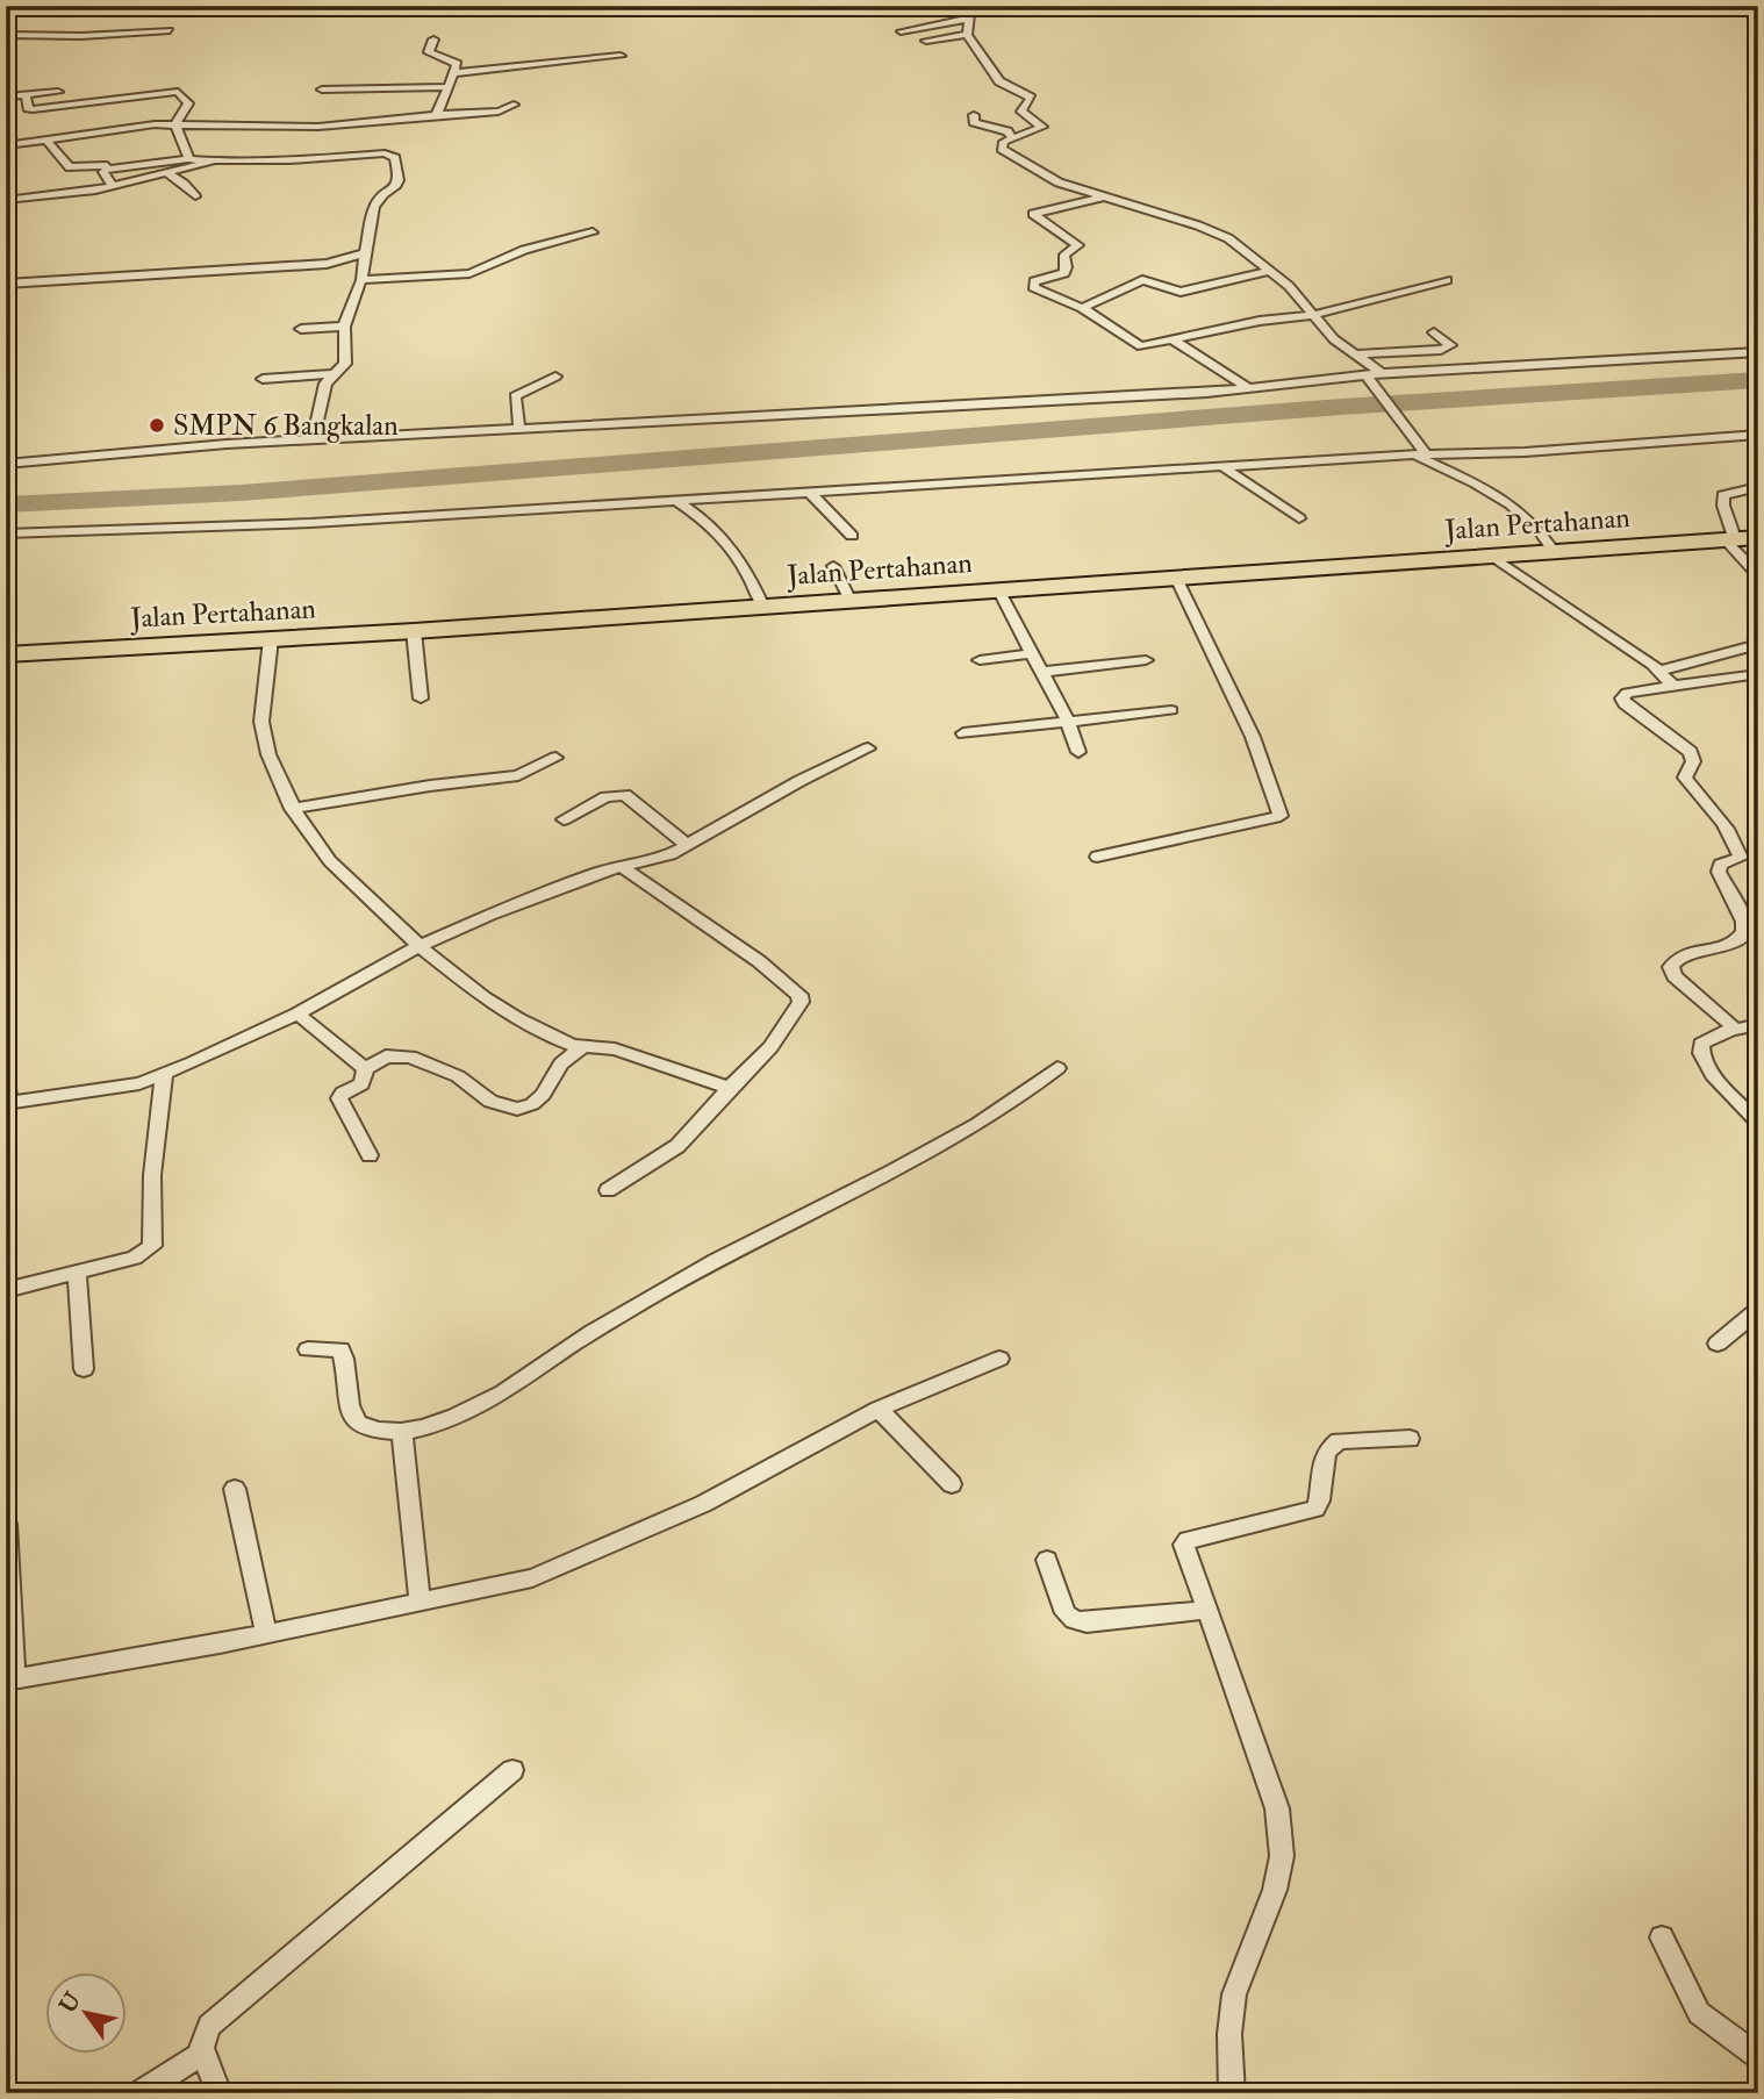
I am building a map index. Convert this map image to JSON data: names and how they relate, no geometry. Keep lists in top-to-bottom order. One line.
{"streets":{"highway":["Jalan Pertahanan"]},"places":["SMPN 6 Bangkalan"],"north":"top left"}
